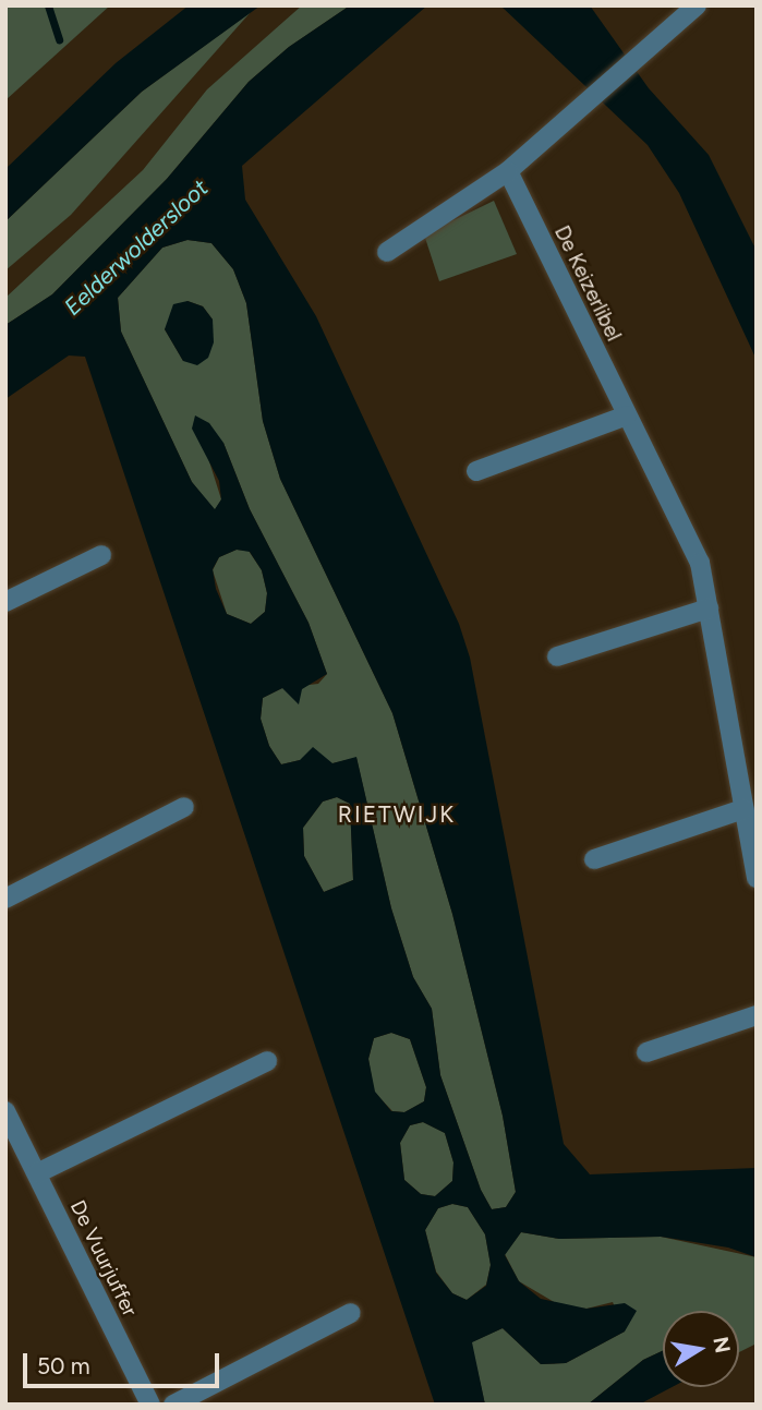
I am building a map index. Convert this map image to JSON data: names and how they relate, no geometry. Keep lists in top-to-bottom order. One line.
{"streets":{"street":["De Keizerlibel","De Vuurjuffer"]},"districts":["RIETWIJK"],"water":["Eelderwoldersloot"],"scale_bar":"50 m","north":"right"}
